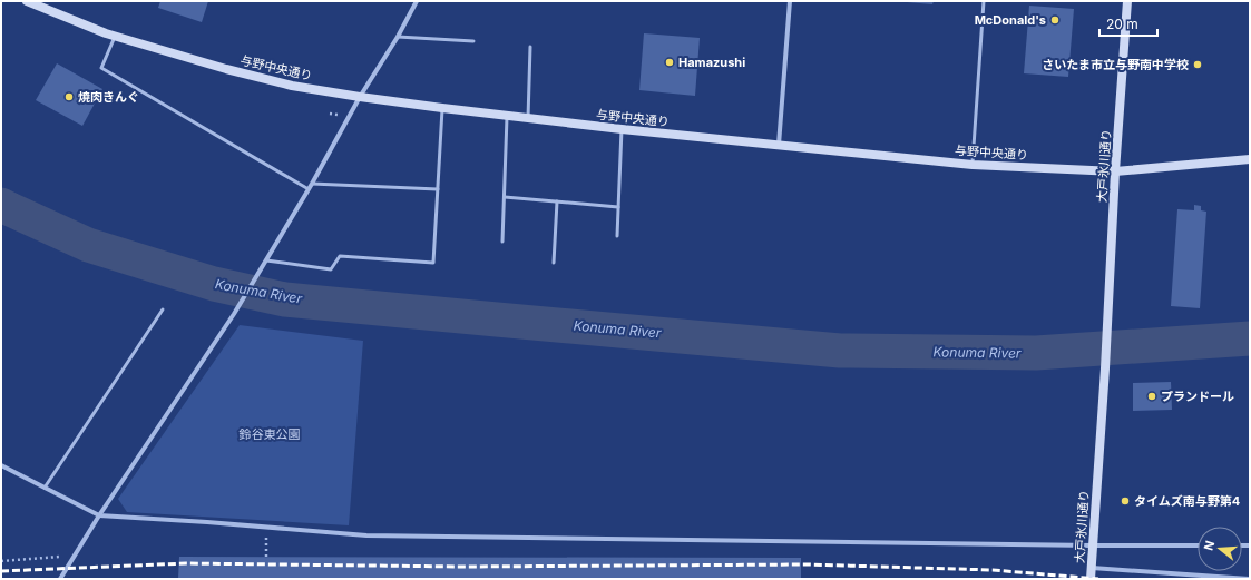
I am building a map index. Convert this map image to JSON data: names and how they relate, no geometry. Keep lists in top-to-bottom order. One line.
{"streets":{"street":["与野中央通り","大戸氷川通り"]},"crossings":[["与野中央通り","大戸氷川通り"]],"water":["Konuma River"],"parks":["鈴谷東公園"],"places":["McDonald's","Hamazushi","さいたま市立与野南中学校","焼肉きんぐ","プランドール","タイムズ南与野第4"],"scale_bar":"20 m","north":"left"}
